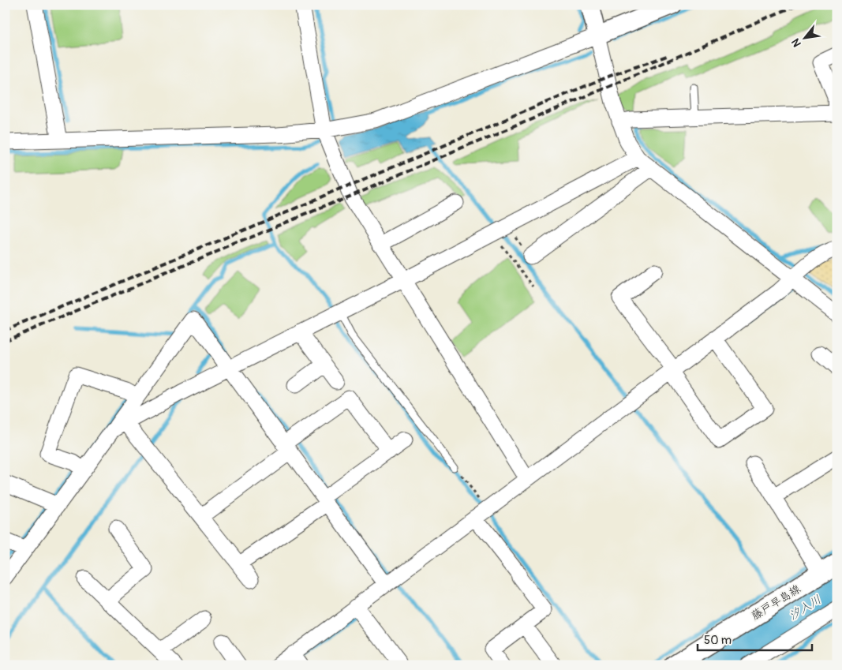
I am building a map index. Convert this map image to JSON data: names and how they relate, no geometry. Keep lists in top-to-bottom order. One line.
{"streets":{"main road":["藤戸早島線"]},"water":["汐入川"],"scale_bar":"50 m","north":"bottom left"}
